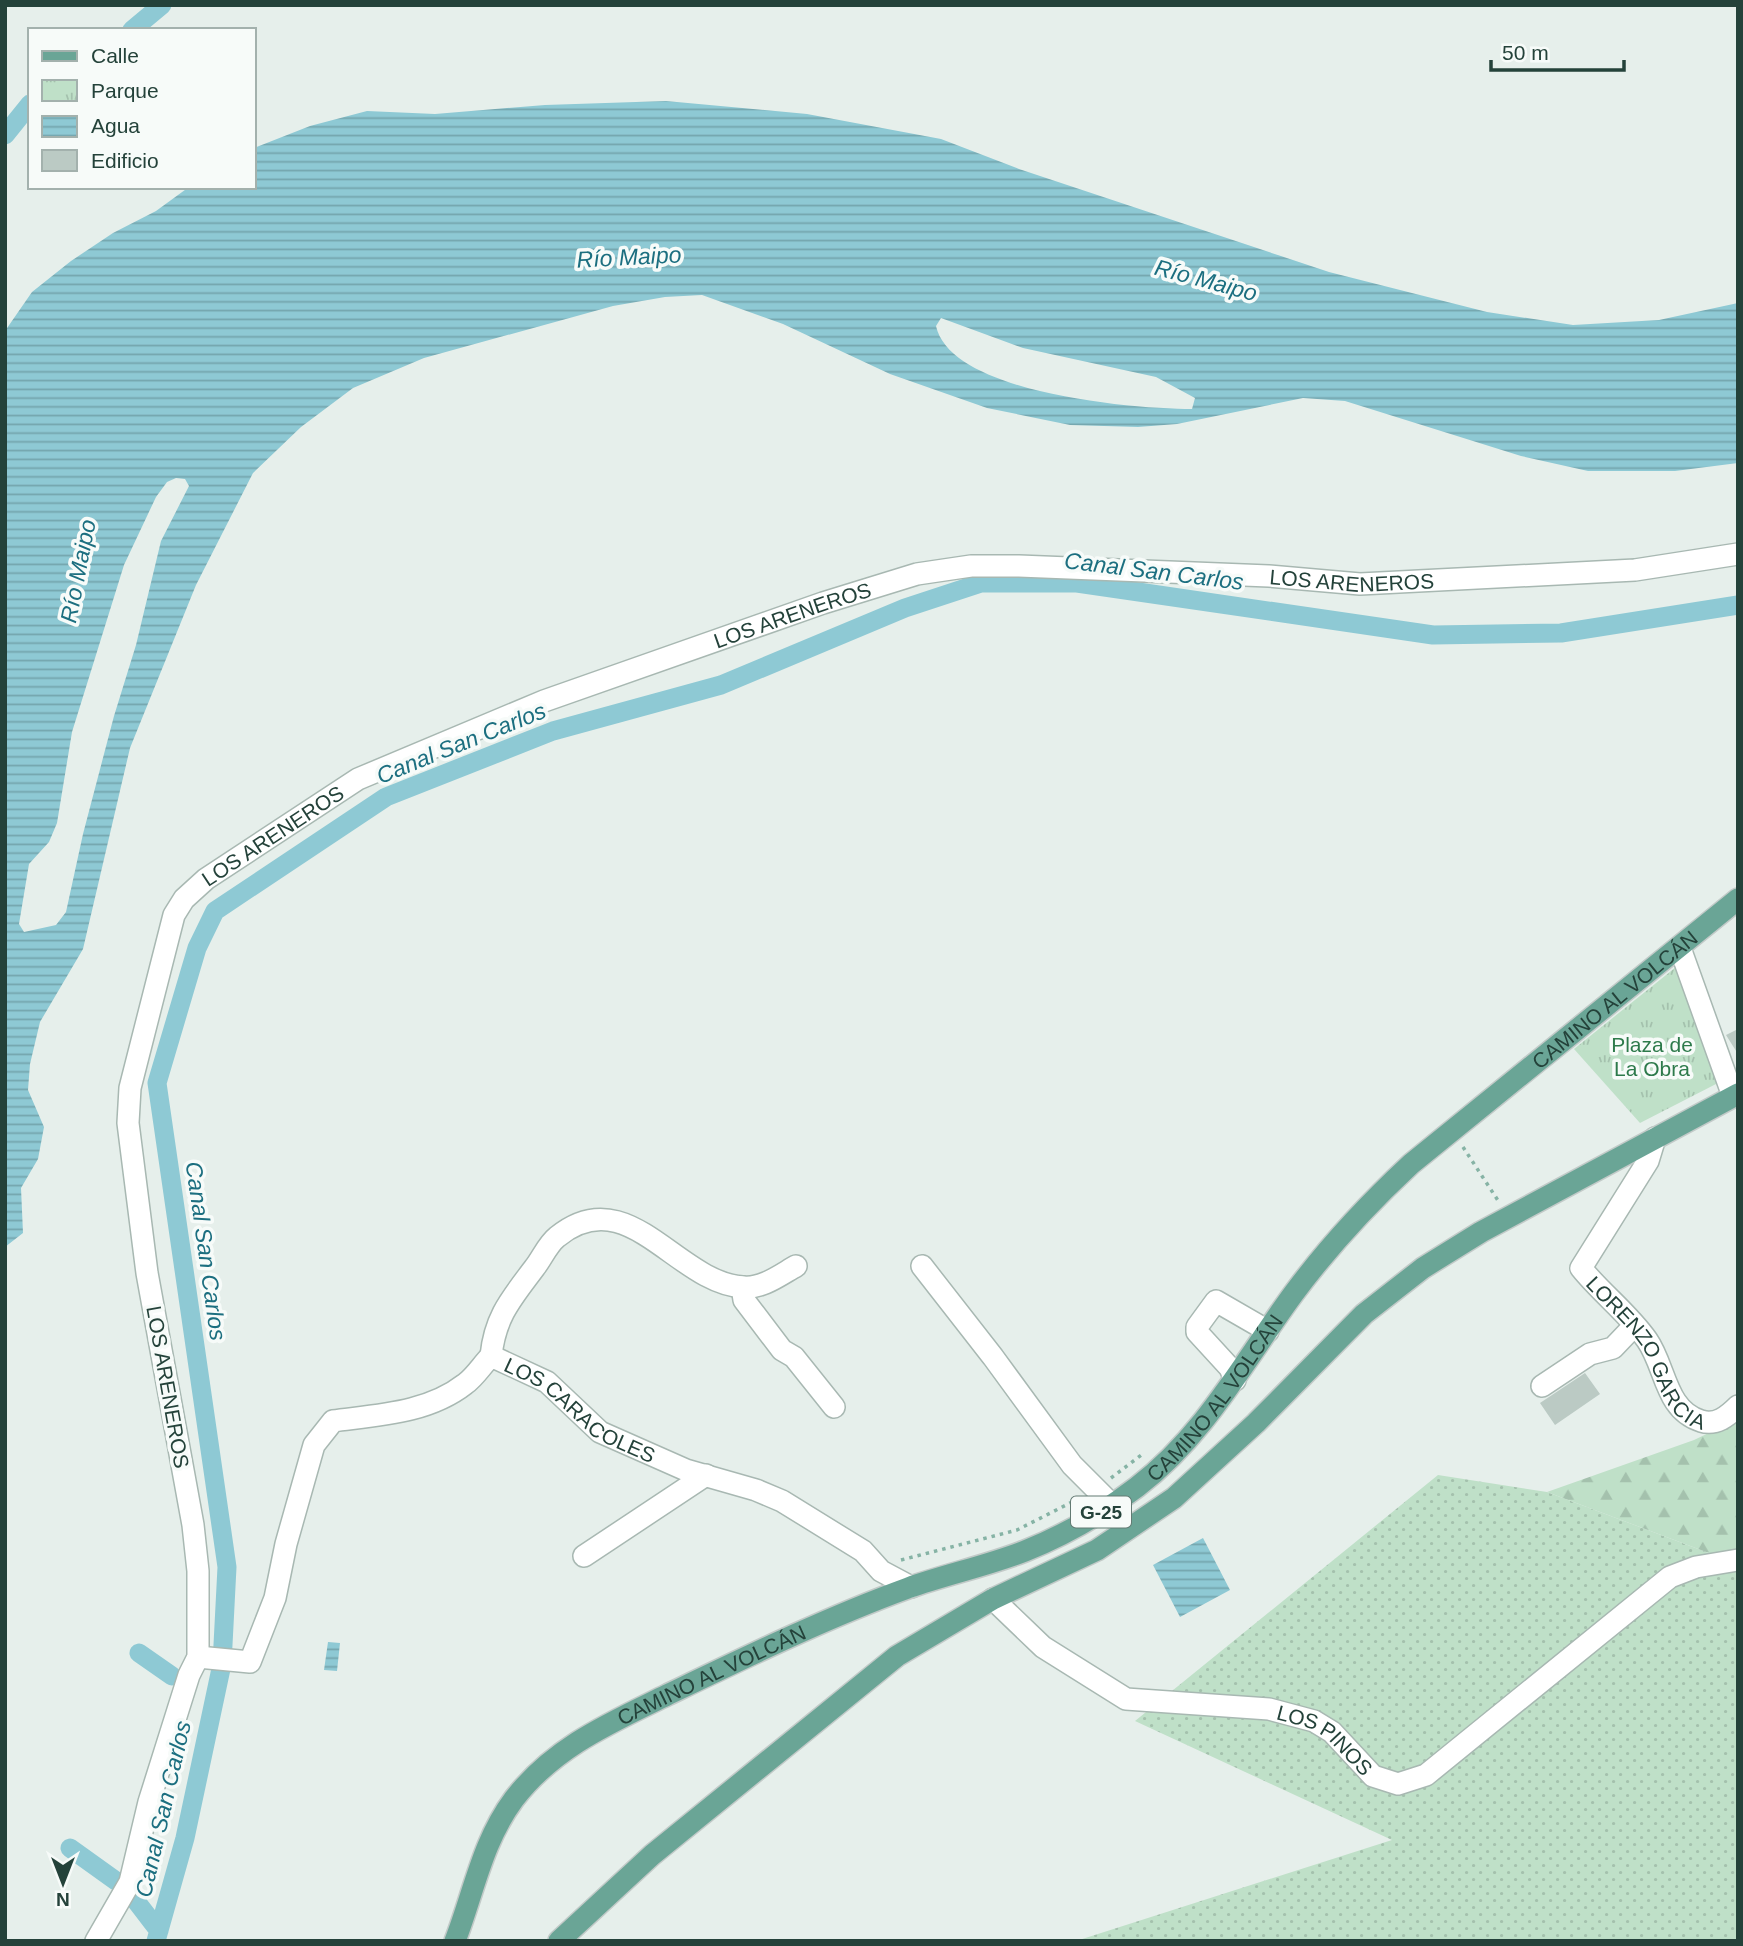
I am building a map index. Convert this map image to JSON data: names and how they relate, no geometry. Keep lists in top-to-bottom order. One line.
{"streets":{"main road":["CAMINO AL VOLCÁN","G-25"],"street":["LOS ARENEROS","LORENZO GARCIA","LOS CARACOLES","LOS PINOS"]},"crossings":[["LOS ARENEROS","LOS CARACOLES"],["CAMINO AL VOLCÁN","LORENZO GARCIA"],["CAMINO AL VOLCÁN","LOS CARACOLES"],["CAMINO AL VOLCÁN","LOS PINOS"]],"water":["Río Maipo","Canal San Carlos"],"parks":["Plaza de La Obra"],"legend":["Calle","Parque","Agua","Edificio"],"scale_bar":"50 m","north":"bottom"}
